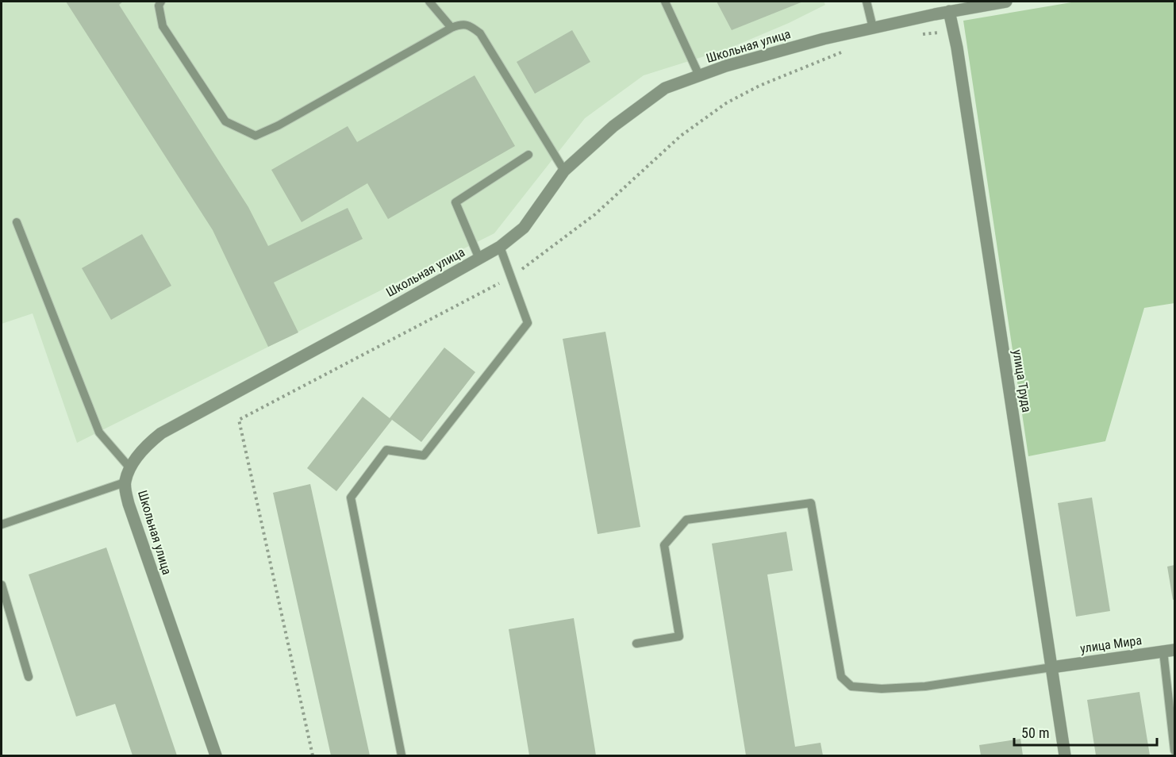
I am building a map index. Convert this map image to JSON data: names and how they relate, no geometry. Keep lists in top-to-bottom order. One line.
{"streets":{"street":["Школьная улица","улица Труда","улица Мира"]},"crossings":[["Школьная улица","улица Труда"],["улица Труда","улица Мира"]],"scale_bar":"50 m"}
